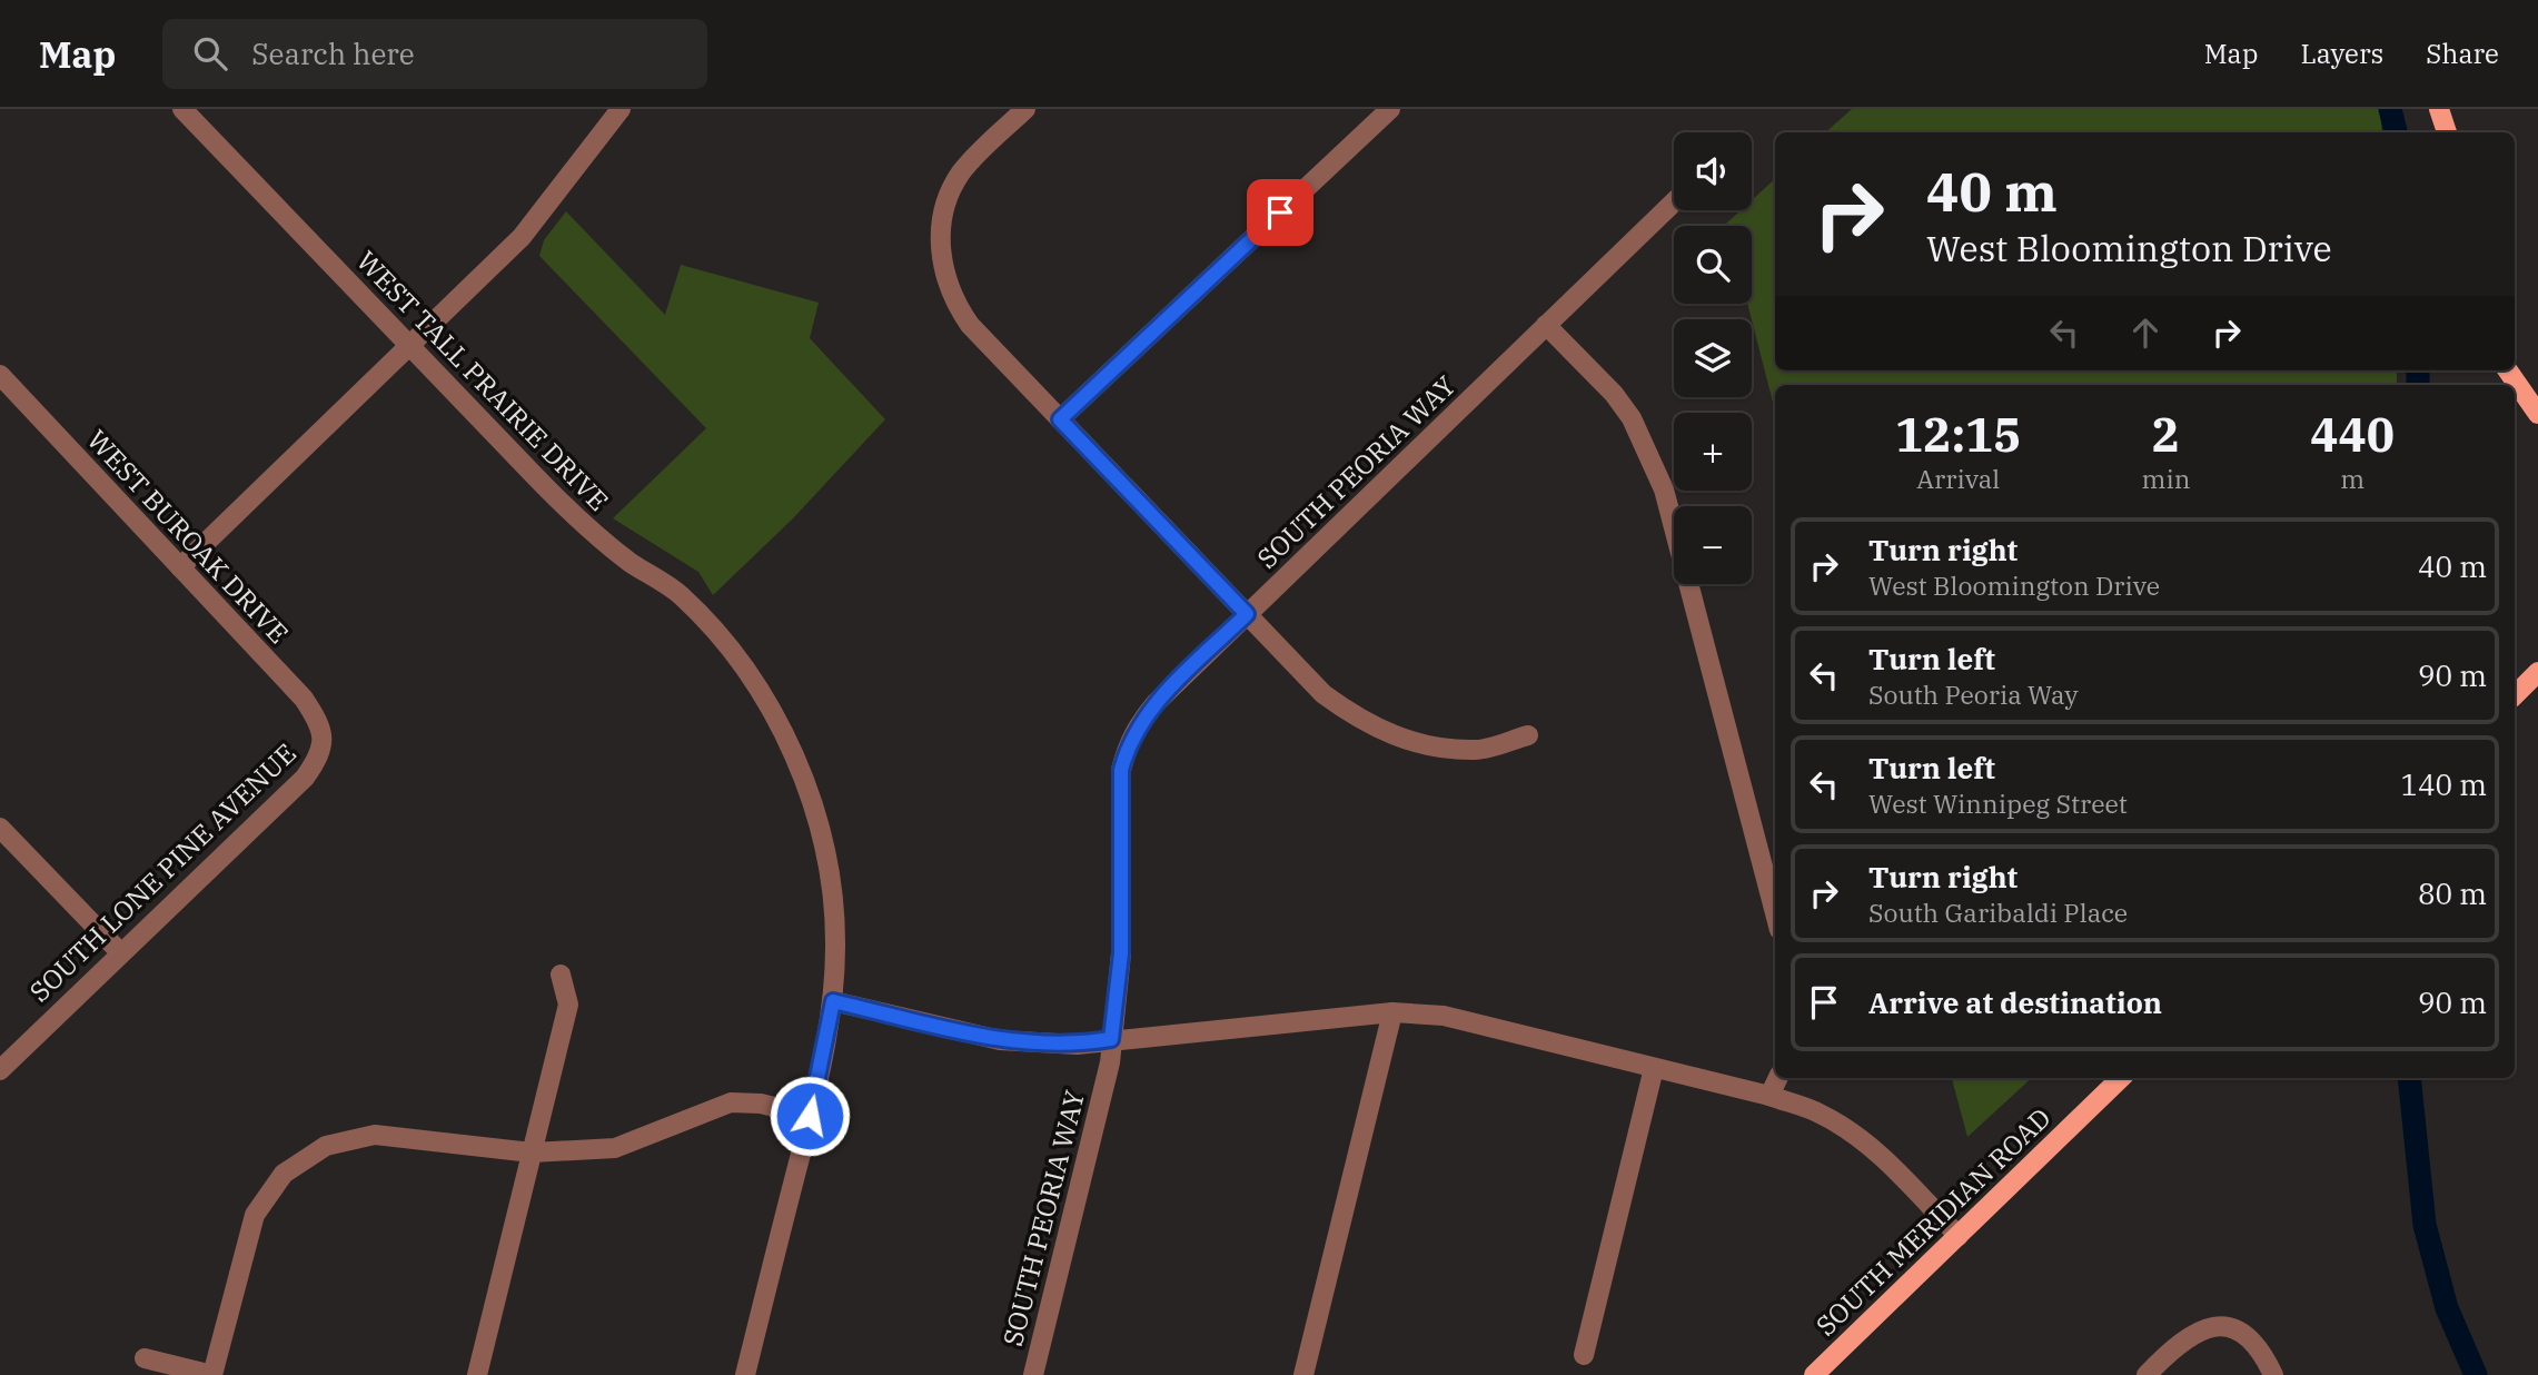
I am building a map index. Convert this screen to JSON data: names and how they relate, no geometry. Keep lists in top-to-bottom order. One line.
{"streets":{"main road":["SOUTH MERIDIAN ROAD"],"street":["WEST TALL PRAIRIE DRIVE","SOUTH PEORIA WAY","WEST BUROAK DRIVE","SOUTH LONE PINE AVENUE"]},"crossings":[["WEST BUROAK DRIVE","SOUTH LONE PINE AVENUE"]],"page":{"header":"Map","search":"Search here","nav":["Map","Layers","Share"],"map_buttons":["+","−"],"turn":["40 m","West Bloomington Drive"],"eta":["12:15","Arrival","2","min","440","m"],"list":[{"name":"Turn right","note":"West Bloomington Drive","value":"40 m"},{"name":"Turn left","note":"South Peoria Way","value":"90 m"},{"name":"Turn left","note":"West Winnipeg Street","value":"140 m"},{"name":"Turn right","note":"South Garibaldi Place","value":"80 m"},{"name":"Arrive at destination","value":"90 m"}]}}
